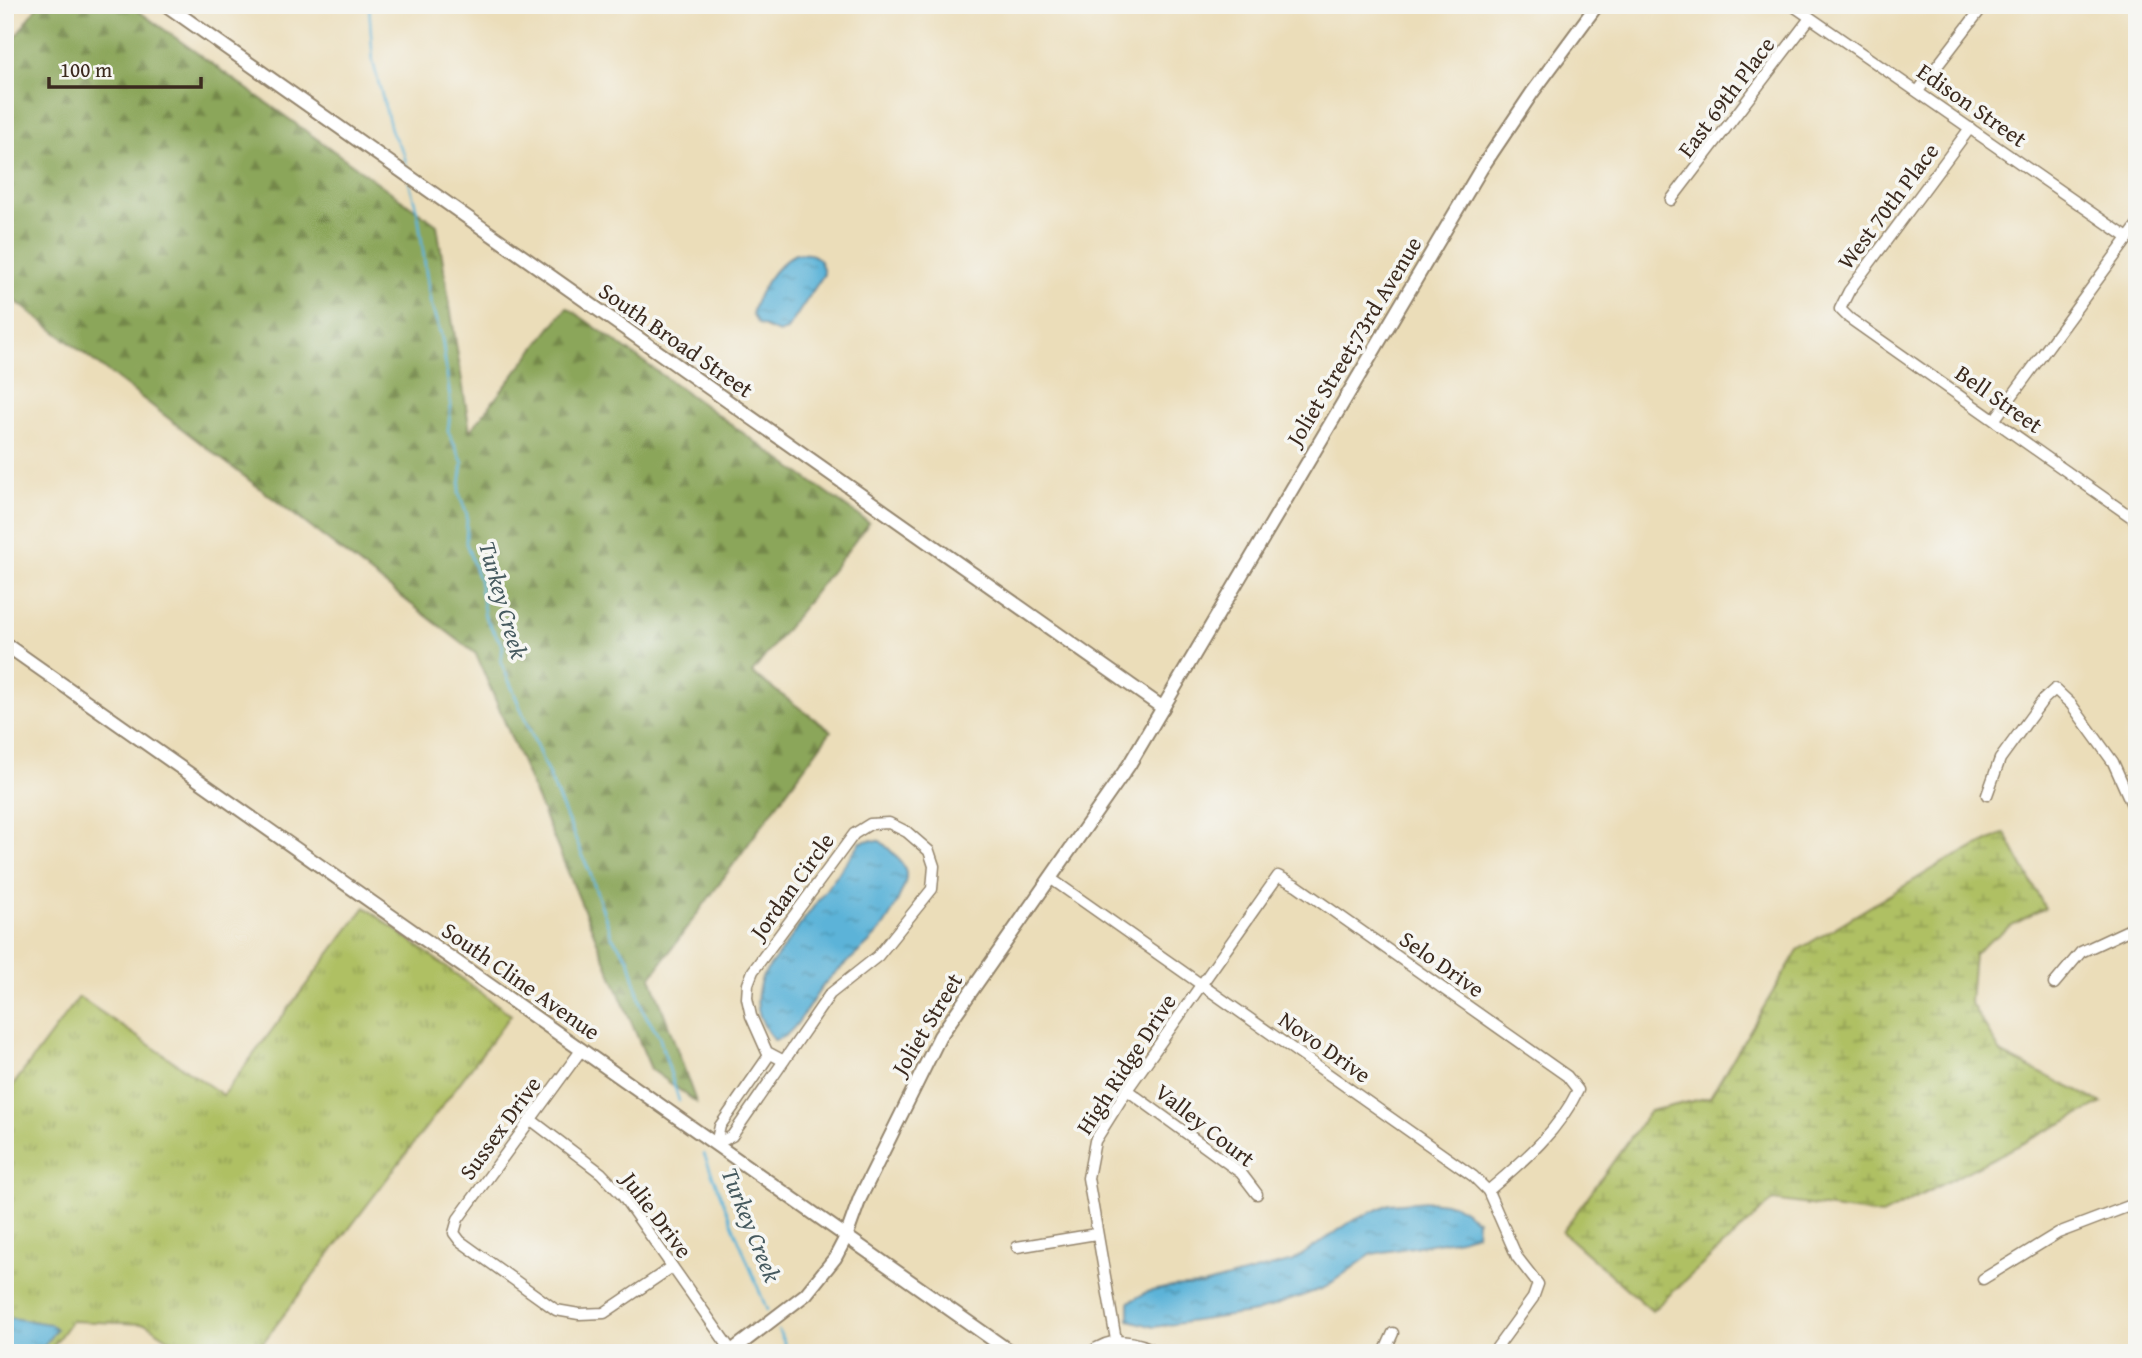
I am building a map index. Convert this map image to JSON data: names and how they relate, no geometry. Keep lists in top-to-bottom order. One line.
{"streets":{"street":["East 69th Place","Edison Street","West 70th Place","South Broad Street","Joliet Street;73rd Avenue","Bell Street","Jordan Circle","Selo Drive","South Cline Avenue","Joliet Street","Novo Drive","High Ridge Drive","Valley Court","Sussex Drive","Julie Drive"]},"crossings":[["East 69th Place","Edison Street"],["Edison Street","West 70th Place"],["West 70th Place","Bell Street"],["South Broad Street","Joliet Street;73rd Avenue"],["South Broad Street","Joliet Street"],["Joliet Street;73rd Avenue","Joliet Street"],["Jordan Circle","South Cline Avenue"],["Selo Drive","Novo Drive"],["Selo Drive","High Ridge Drive"],["South Cline Avenue","Joliet Street"],["South Cline Avenue","Sussex Drive"],["Joliet Street","Novo Drive"],["Joliet Street","Julie Drive"],["Novo Drive","High Ridge Drive"],["High Ridge Drive","Valley Court"],["Sussex Drive","Julie Drive"]],"water":["Turkey Creek"],"scale_bar":"100 m"}
